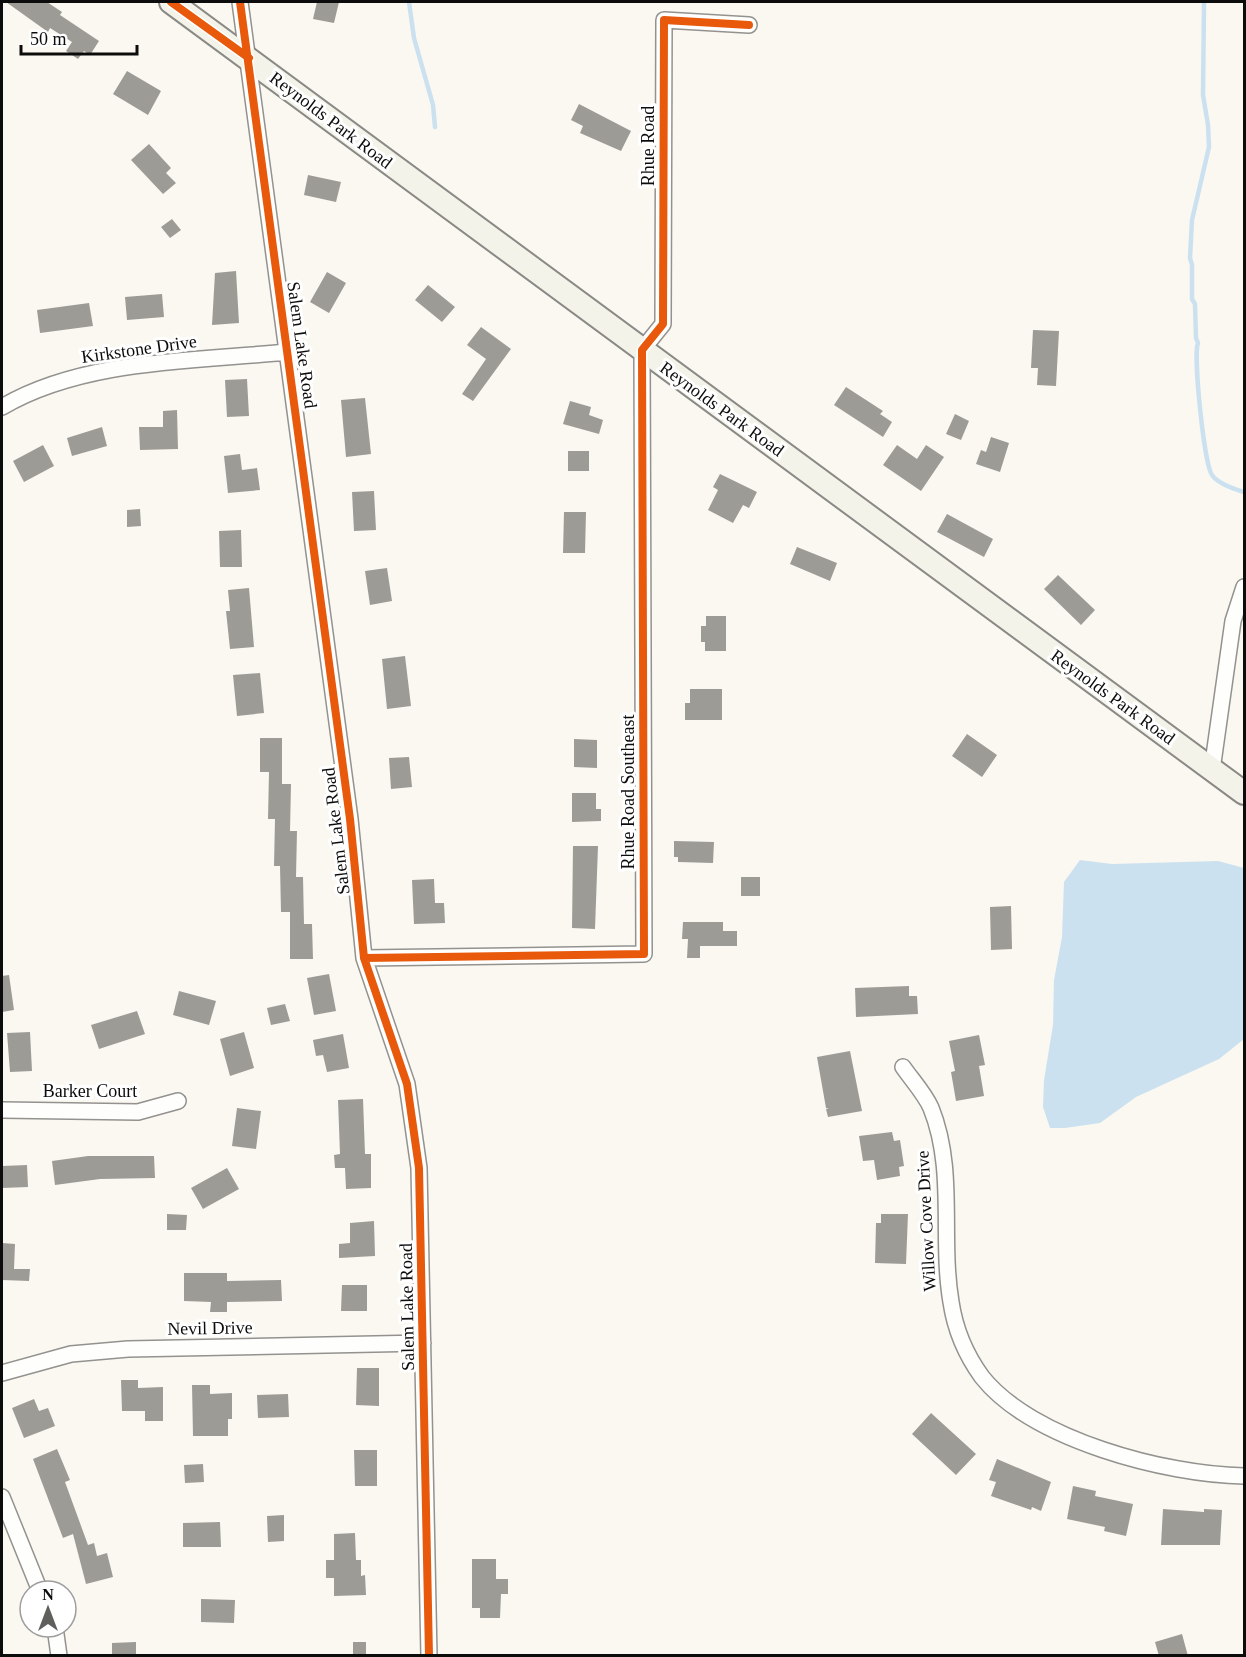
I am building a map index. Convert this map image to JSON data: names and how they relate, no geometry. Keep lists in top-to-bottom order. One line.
{"streets":{"main road":["Reynolds Park Road"],"street":["Rhue Road","Salem Lake Road","Kirkstone Drive","Rhue Road Southeast","Barker Court","Willow Cove Drive","Nevil Drive"]},"crossings":[["Reynolds Park Road","Rhue Road"],["Reynolds Park Road","Salem Lake Road"],["Reynolds Park Road","Rhue Road Southeast"],["Rhue Road","Rhue Road Southeast"],["Salem Lake Road","Kirkstone Drive"],["Salem Lake Road","Rhue Road Southeast"],["Salem Lake Road","Nevil Drive"]],"scale_bar":"50 m","north":"top"}
